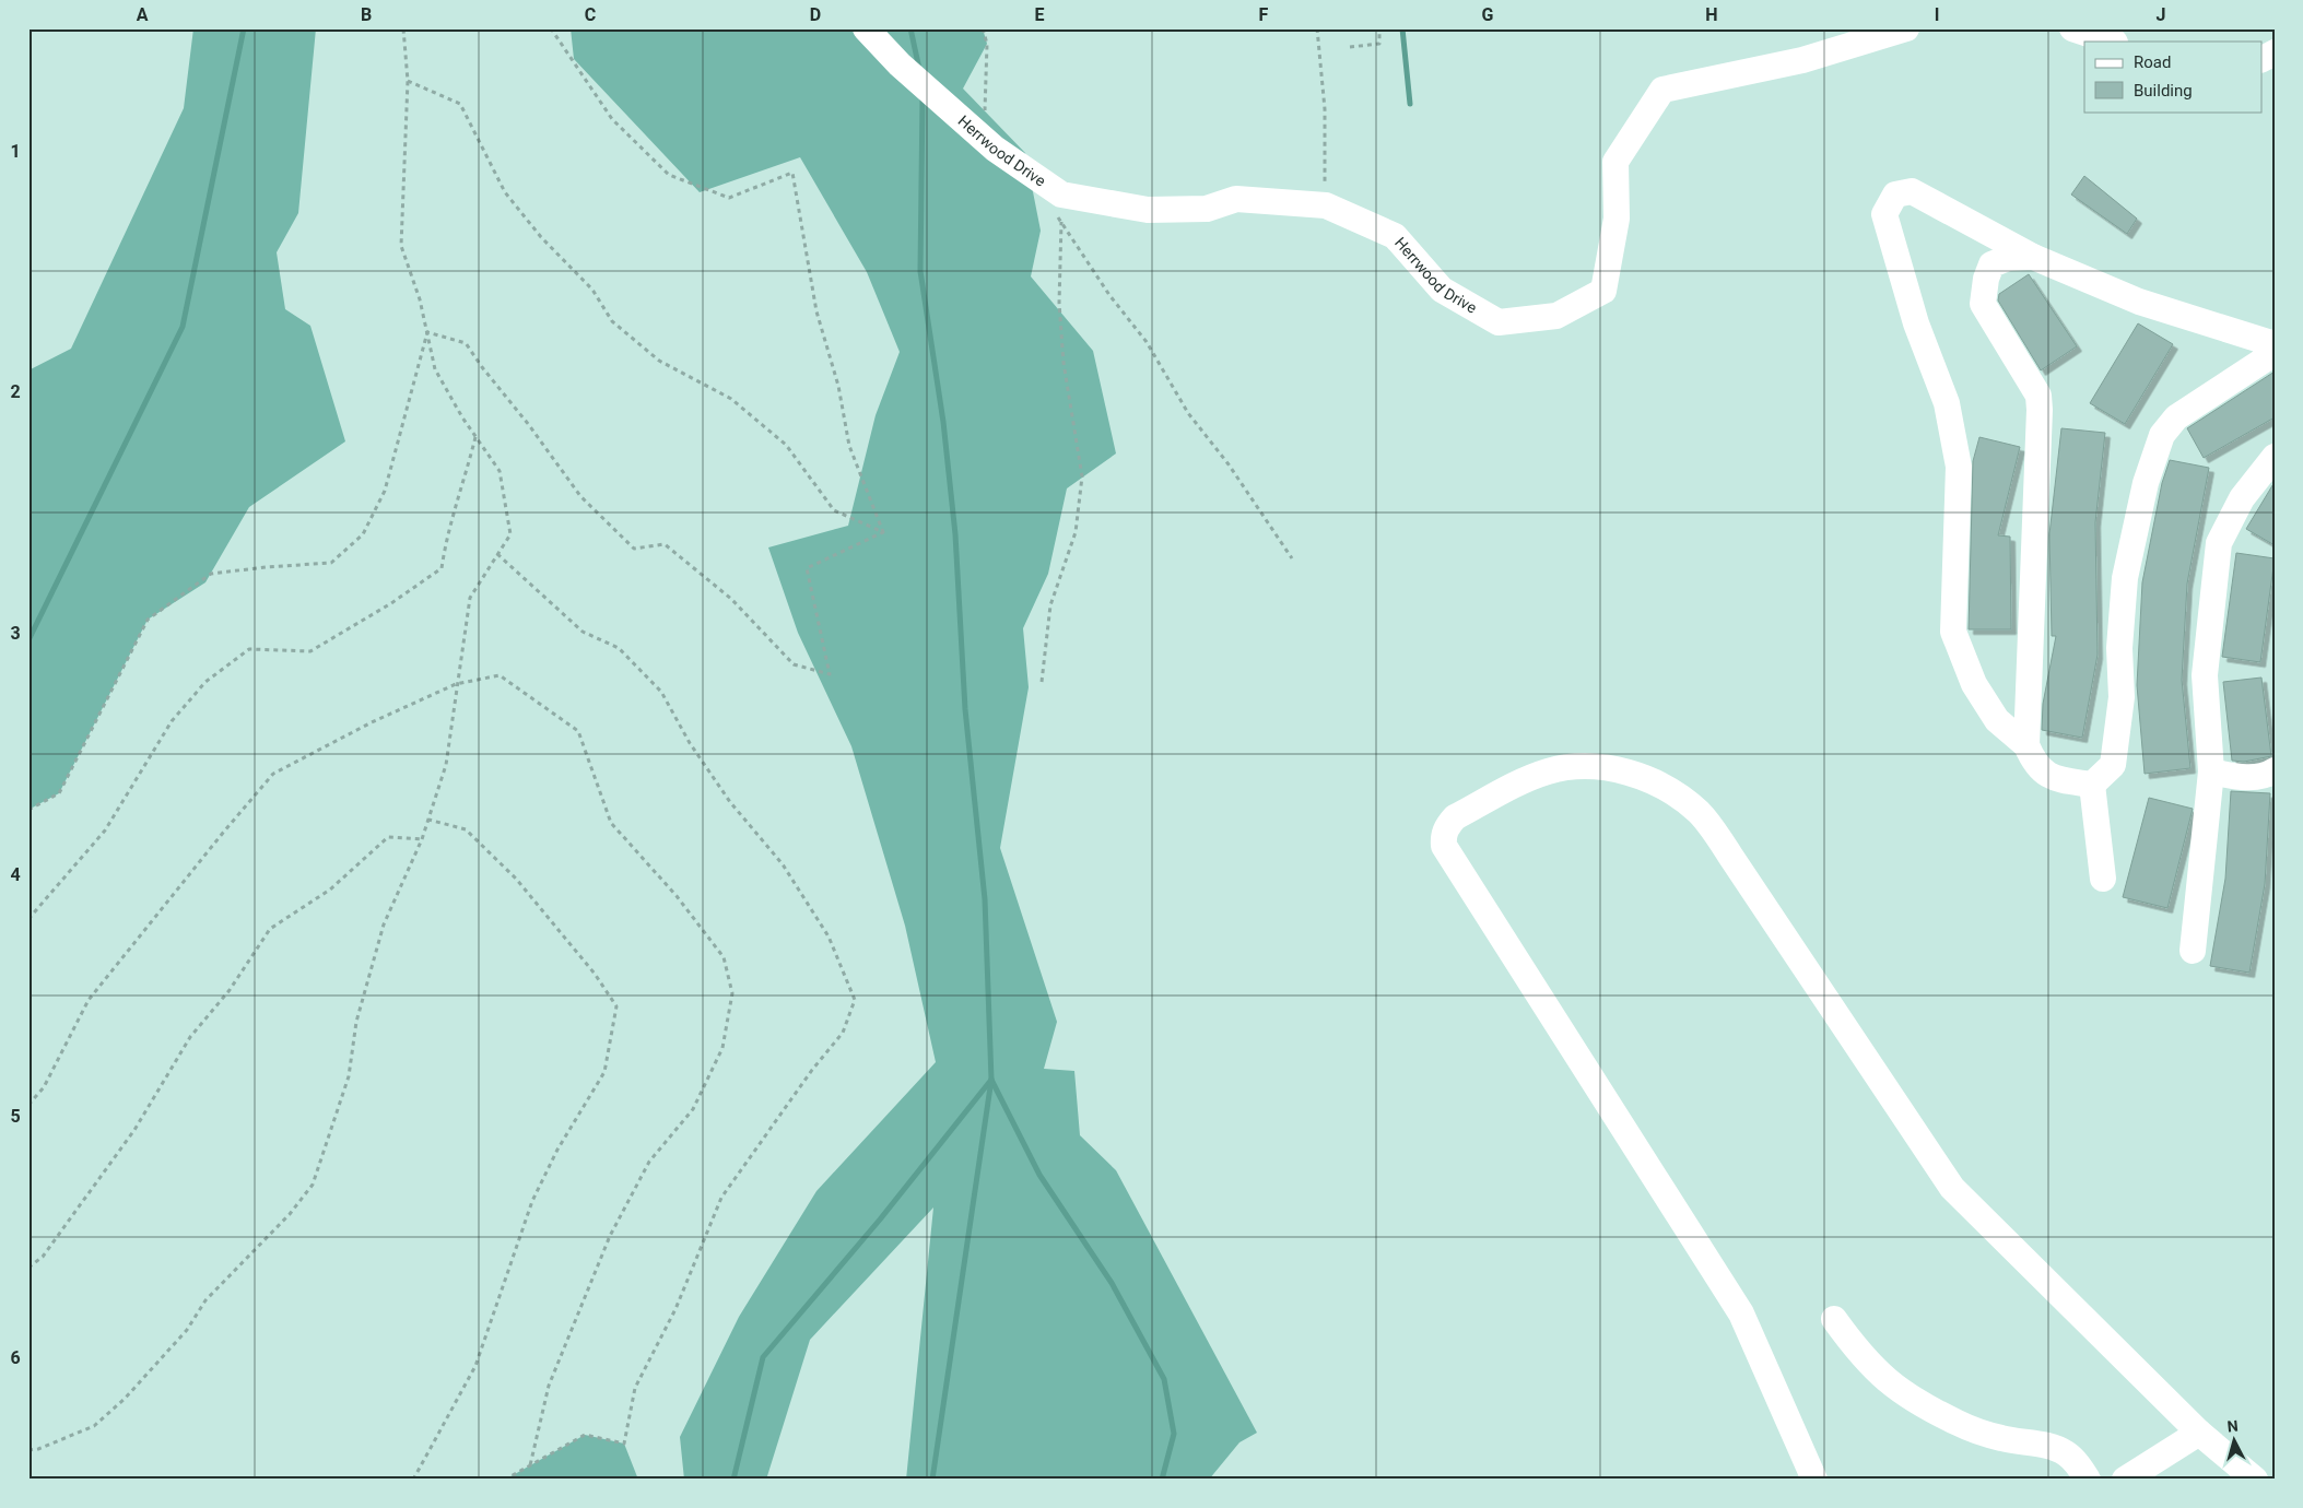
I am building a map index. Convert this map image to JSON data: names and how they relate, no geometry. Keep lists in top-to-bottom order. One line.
{"streets":{"street":["Herrwood Drive"]},"legend":["Road","Building"],"north":"top","grid":{"columns":["A","B","C","D","E","F","G","H","I","J"],"rows":["1","2","3","4","5","6"]}}
